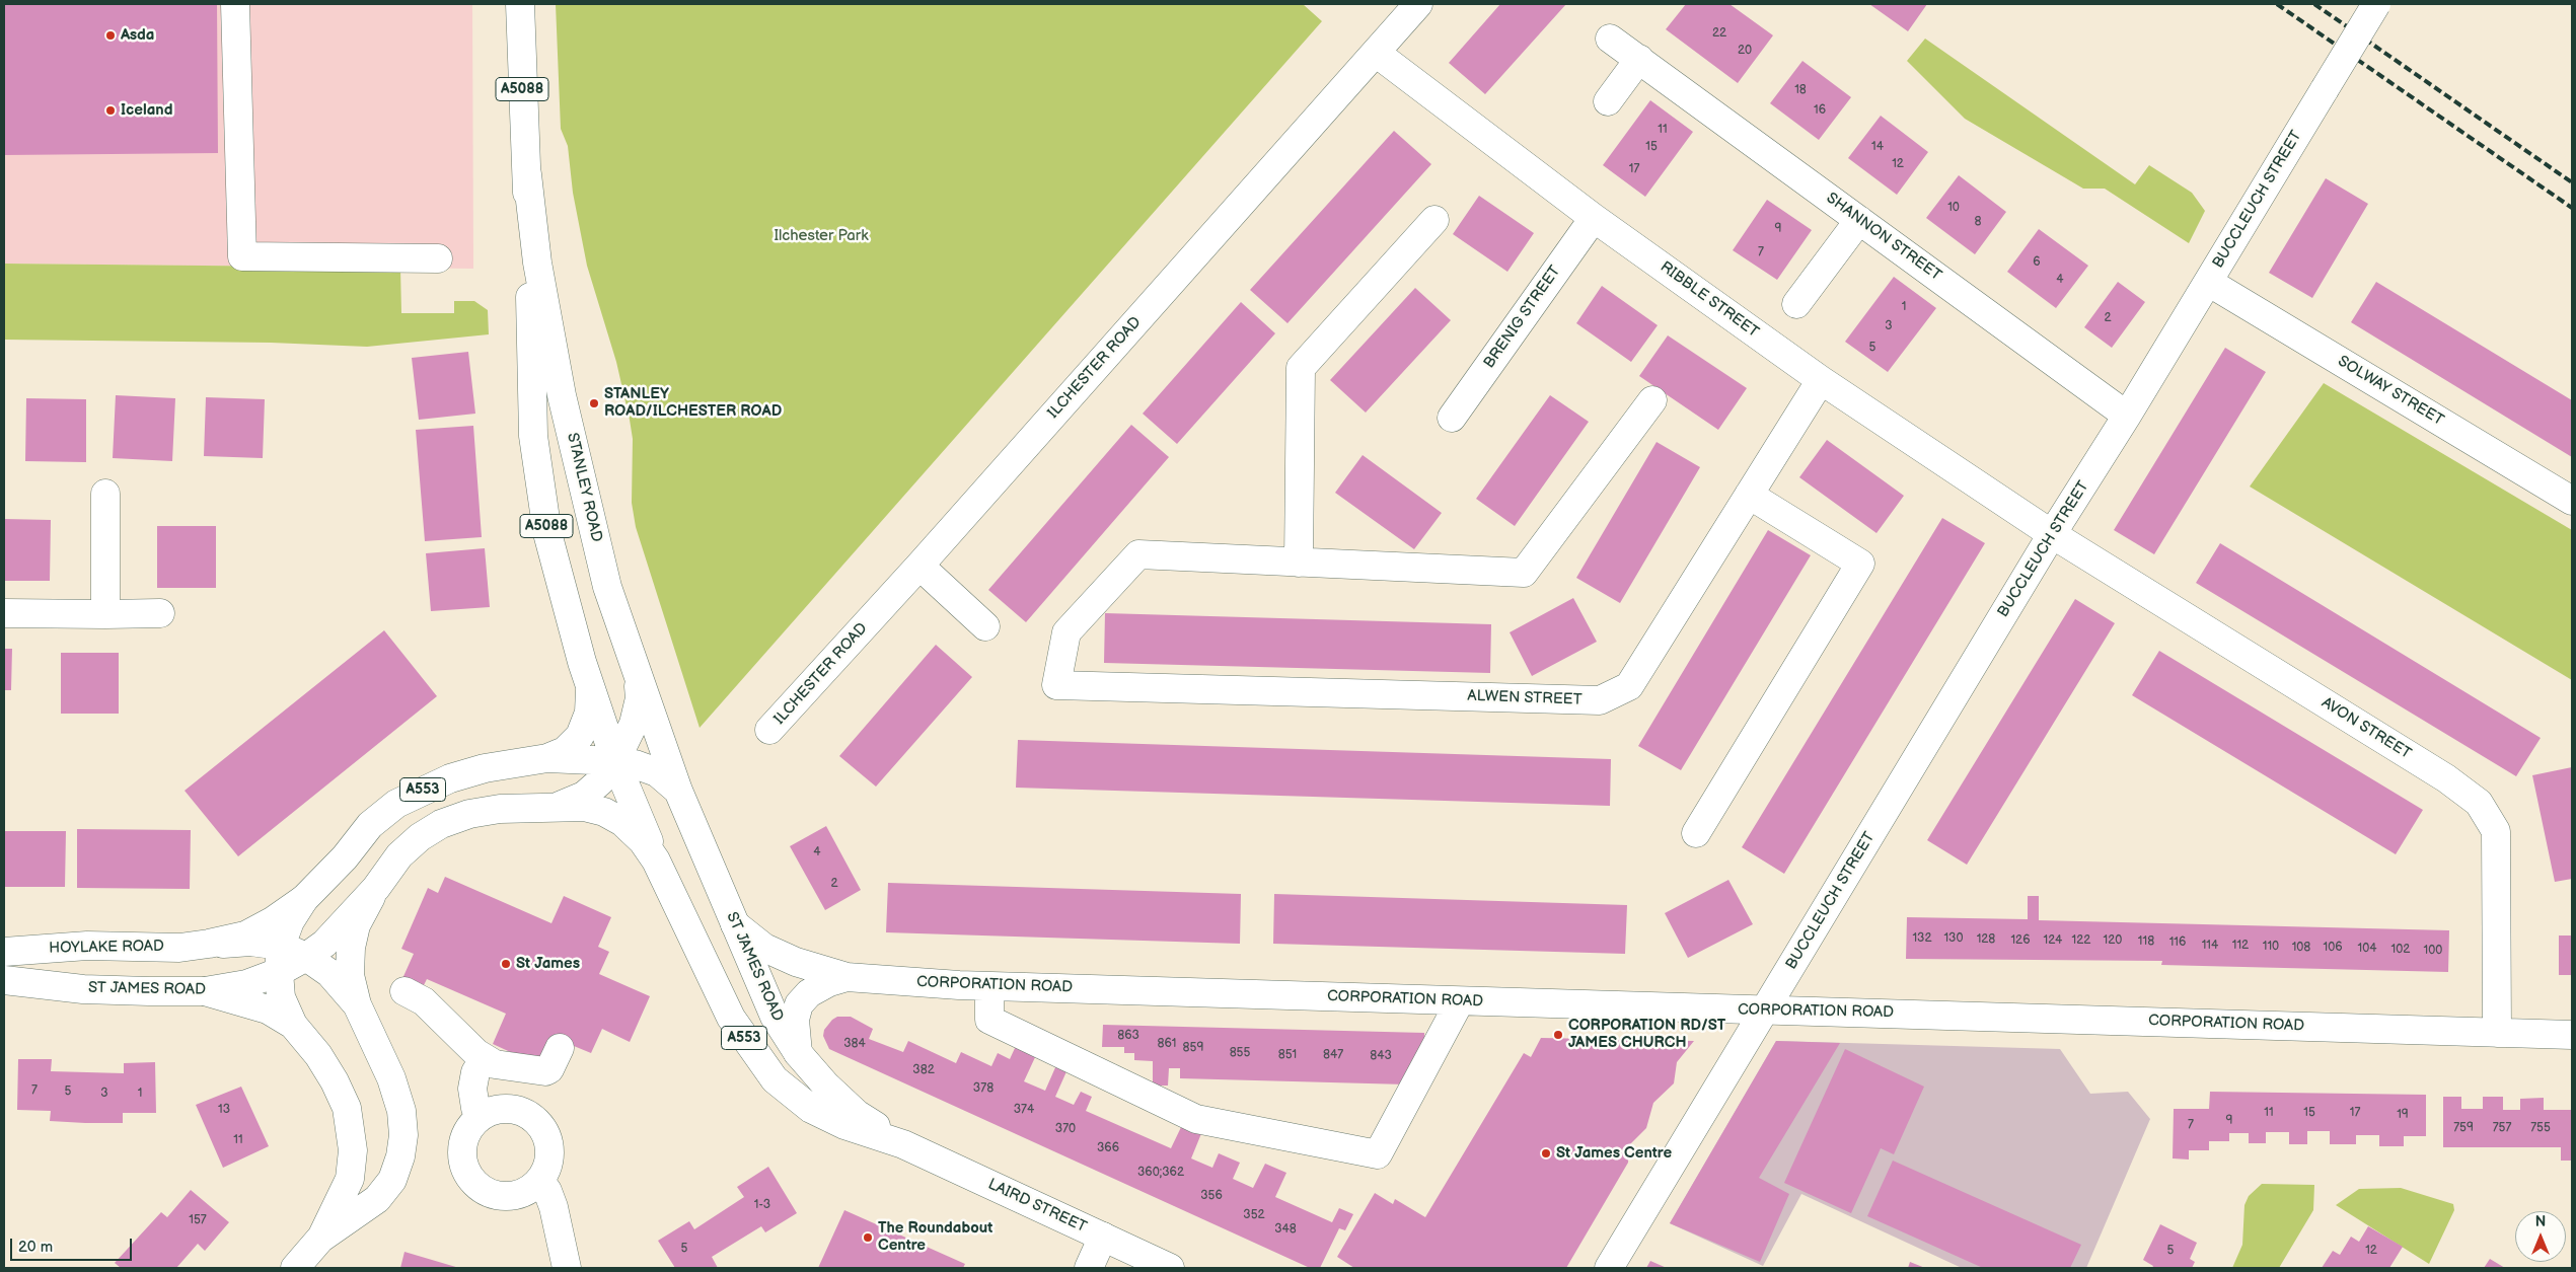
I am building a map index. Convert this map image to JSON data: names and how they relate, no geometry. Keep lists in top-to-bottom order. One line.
{"streets":{"street":["A5088","BUCCLEUCH STREET","SHANNON STREET","RIBBLE STREET","BRENIG STREET","ILCHESTER ROAD","SOLWAY STREET","STANLEY ROAD","ALWEN STREET","AVON STREET","A553","HOYLAKE ROAD","ST JAMES ROAD","CORPORATION ROAD","LAIRD STREET"]},"crossings":[["BUCCLEUCH STREET","SHANNON STREET"],["BUCCLEUCH STREET","RIBBLE STREET"],["BUCCLEUCH STREET","SOLWAY STREET"],["BUCCLEUCH STREET","AVON STREET"],["BUCCLEUCH STREET","CORPORATION ROAD"],["RIBBLE STREET","BRENIG STREET"],["RIBBLE STREET","ILCHESTER ROAD"],["RIBBLE STREET","ALWEN STREET"],["RIBBLE STREET","AVON STREET"],["STANLEY ROAD","ST JAMES ROAD"],["AVON STREET","CORPORATION ROAD"],["HOYLAKE ROAD","ST JAMES ROAD"],["ST JAMES ROAD","CORPORATION ROAD"],["ST JAMES ROAD","LAIRD STREET"]],"parks":["Ilchester Park"],"places":["Asda","Iceland","STANLEY ROAD/ILCHESTER ROAD","St James","CORPORATION RD/ST JAMES CHURCH","St James Centre","The Roundabout Centre"],"house_numbers":["22","20","18","16","11","15","14","12","17","10","8","9","7","6","4","1","2","3","5","4","2","132","130","128","126","124","122","120","118","116","114","112","110","108","106","104","102","100","863","384","861","859","855","851","847","843","382","378","7","5","3","1","13","374","11","15","17","19","9","7","759","757","755","370","11","366","360;362","356","1-3","352","157","348","5","5","12"],"scale_bar":"20 m","north":"top"}
